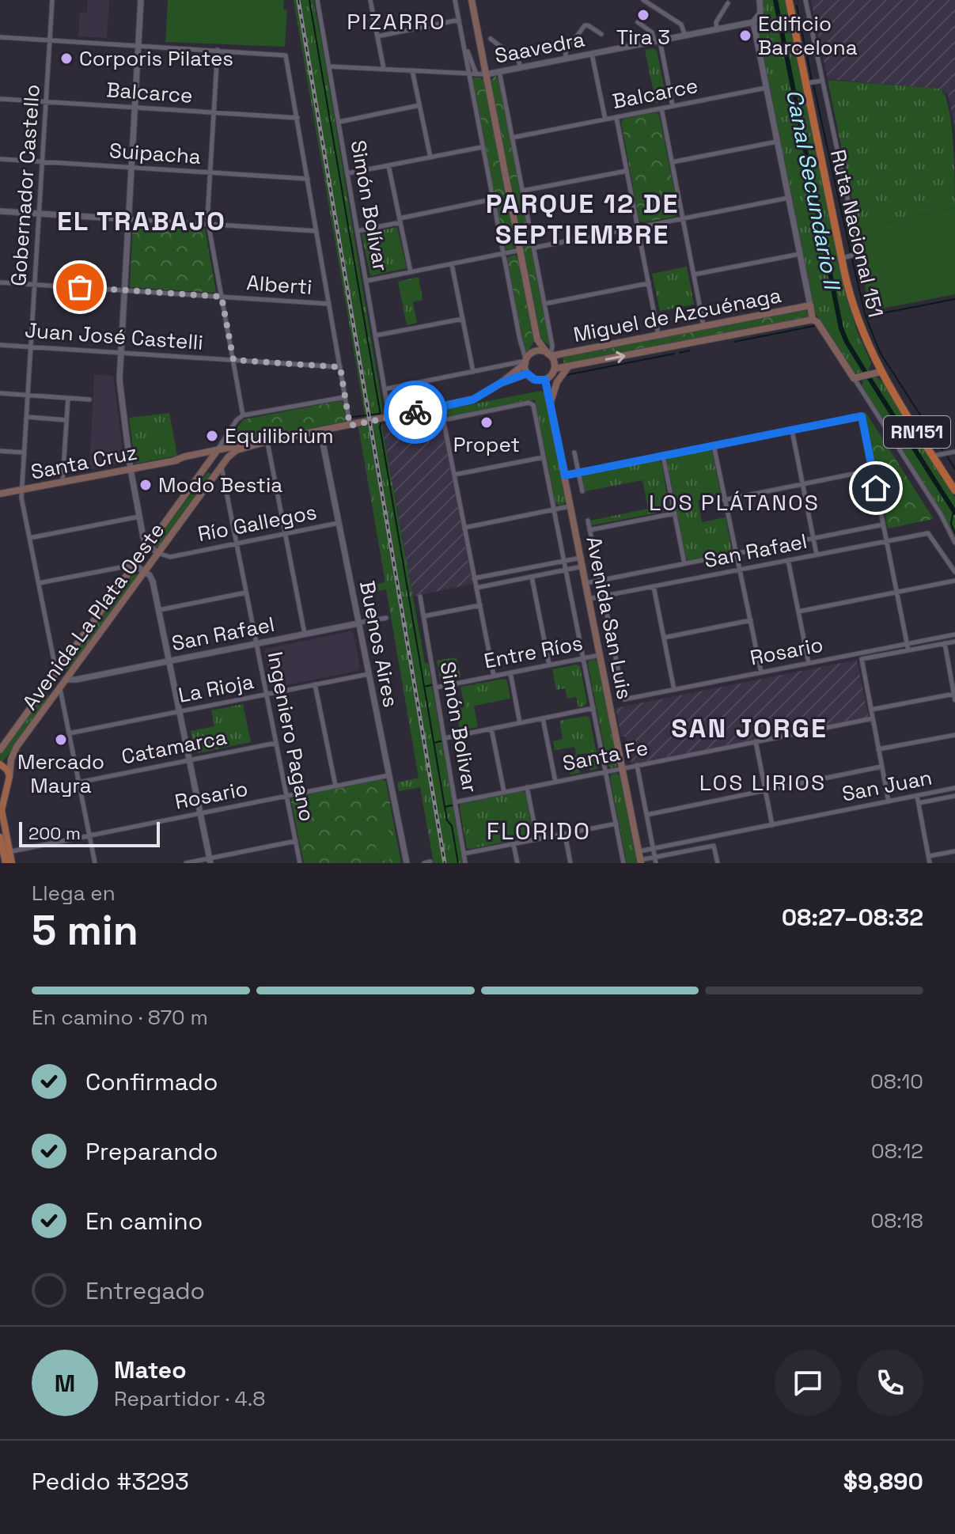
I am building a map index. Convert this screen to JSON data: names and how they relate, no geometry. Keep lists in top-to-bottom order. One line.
{"streets":{"highway":["Ruta Nacional 151","RN151"],"main road":["Miguel de Azcuénaga","Santa Cruz","Avenida La Plata Oeste","Avenida San Luis"],"street":["Saavedra","Balcarce","Suipacha","Gobernador Castello","Simón Bolívar","Alberti","Juan José Castelli","Río Gallegos","San Rafael","Buenos Aires","Rosario","Entre Ríos","La Rioja","Simón Bolivar","Ingeniero Pagano","Catamarca","Santa Fe","San Juan"]},"crossings":[["Saavedra","Simón Bolívar"],["Balcarce","Gobernador Castello"],["Suipacha","Gobernador Castello"],["Gobernador Castello","Alberti"],["Gobernador Castello","Juan José Castelli"],["Gobernador Castello","Santa Cruz"],["Gobernador Castello","Avenida La Plata Oeste"],["Simón Bolívar","Santa Cruz"],["Miguel de Azcuénaga","Santa Cruz"],["Miguel de Azcuénaga","Avenida San Luis"],["Santa Cruz","Avenida La Plata Oeste"],["Santa Cruz","Avenida San Luis"],["Santa Cruz","Buenos Aires"],["Santa Cruz","Ingeniero Pagano"],["Río Gallegos","Avenida La Plata Oeste"],["Río Gallegos","Buenos Aires"],["Río Gallegos","Ingeniero Pagano"],["San Rafael","Avenida La Plata Oeste"],["San Rafael","Avenida San Luis"],["San Rafael","Buenos Aires"],["San Rafael","Rosario"],["San Rafael","Ingeniero Pagano"],["Avenida La Plata Oeste","Ingeniero Pagano"],["Avenida San Luis","Entre Ríos"],["Avenida San Luis","Santa Fe"],["Avenida San Luis","San Juan"],["Buenos Aires","Rosario"],["Buenos Aires","La Rioja"],["Rosario","Ingeniero Pagano"],["Entre Ríos","Simón Bolivar"],["La Rioja","Ingeniero Pagano"],["Simón Bolivar","Santa Fe"],["Ingeniero Pagano","Catamarca"]],"districts":["PIZARRO","PARQUE 12 DE SEPTIEMBRE","EL TRABAJO","LOS PLÁTANOS","SAN JORGE","LOS LIRIOS","FLORIDO"],"water":["Canal Secundario II"],"places":["Tira 3","Edificio Barcelona","Corporis Pilates","Propet","Equilibrium","Modo Bestia","Mercado Mayra"],"scale_bar":"200 m","page":{"scale":"200 m","heading":["5 min","Llega en","08:27–08:32"],"panel":["Mateo","Repartidor · 4.8","Pedido #3293","$9,890"],"bar":"En camino · 870 m","list":[["Confirmado","08:10"],["Preparando","08:12"],["En camino","08:18"],"Entregado"],"round":"M"}}
